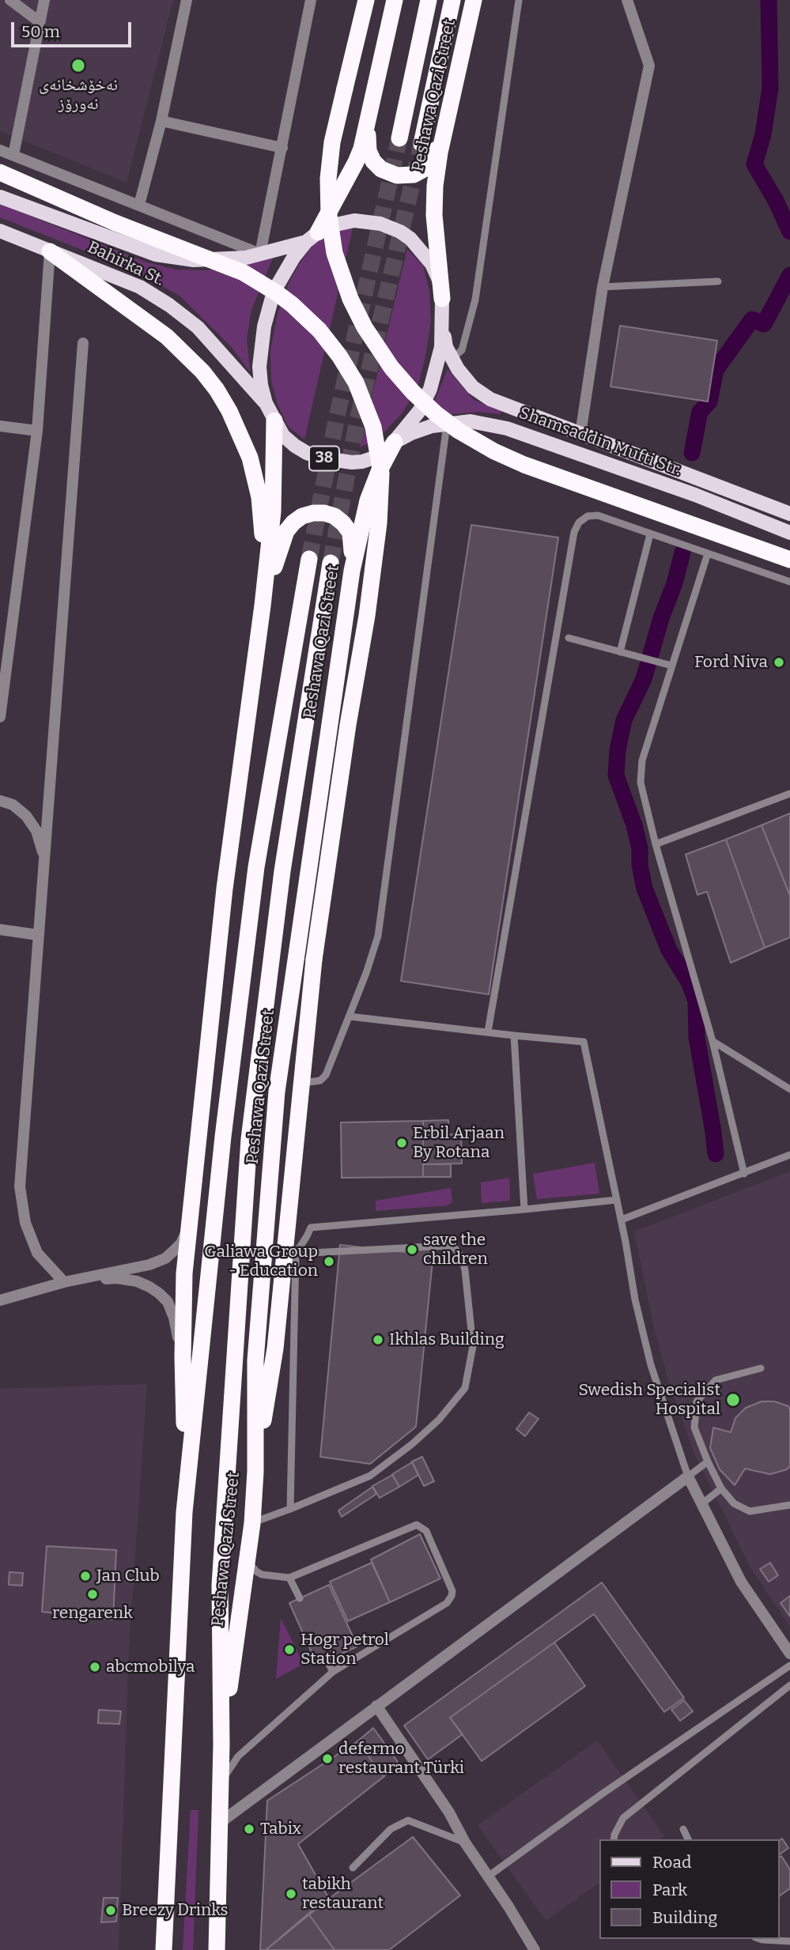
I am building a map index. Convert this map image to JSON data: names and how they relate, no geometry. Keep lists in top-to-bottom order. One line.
{"streets":{"highway":["Peshawa Qazi Street"],"main road":["Bahirka St.","Shamsaddin Mufti Str.","38"]},"crossings":[["Peshawa Qazi Street","Bahirka St."],["Peshawa Qazi Street","Shamsaddin Mufti Str."]],"places":["نەخۆشخانەی نەورۆز","Ford Niva","Erbil Arjaan By Rotana","save the children","Galiawa Group - Education","Ikhlas Building","Swedish Specialist Hospital","Jan Club","rengarenk","Hogr petrol Station","abcmobilya","defermo restaurant Türki","Tabix","tabikh restaurant","Breezy Drinks"],"legend":["Road","Park","Building"],"scale_bar":"50 m"}
